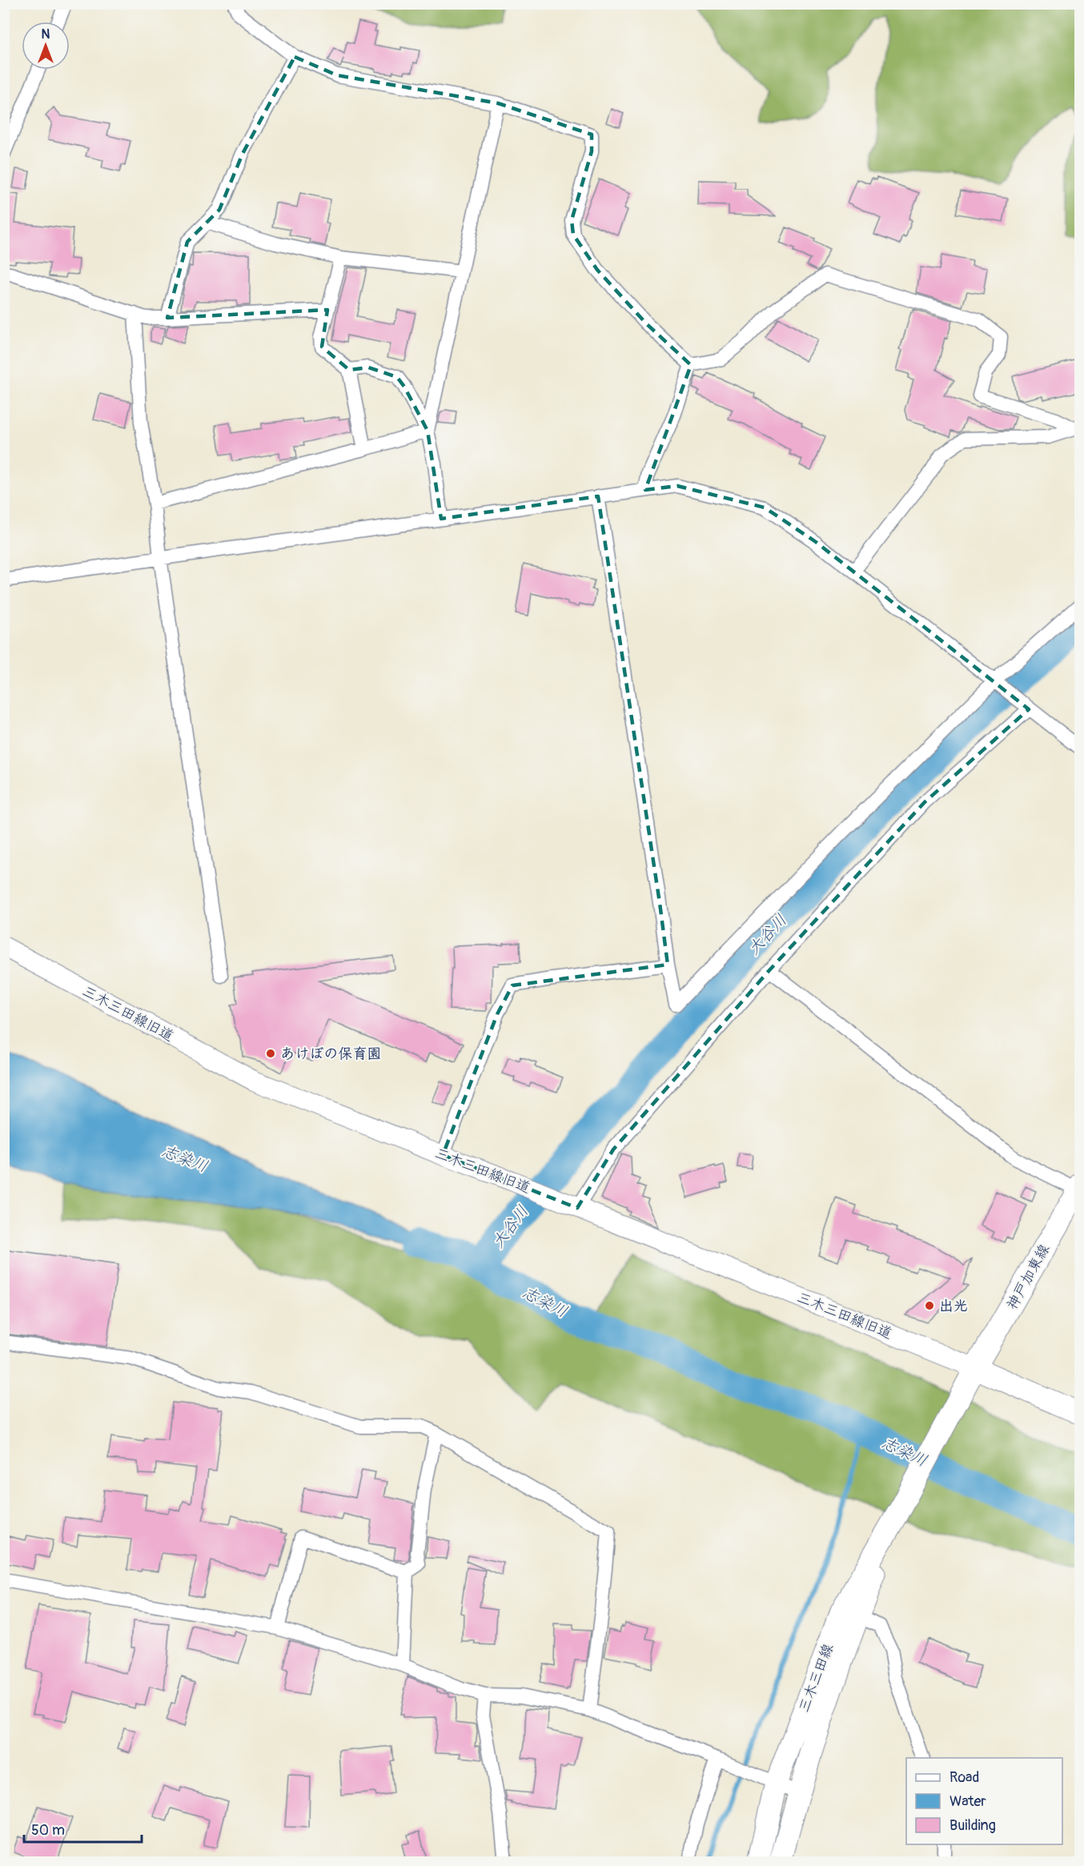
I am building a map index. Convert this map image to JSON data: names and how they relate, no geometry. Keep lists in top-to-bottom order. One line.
{"streets":{"main road":["神戸加東線","三木三田線"],"street":["三木三田線旧道"]},"crossings":[["三木三田線旧道","神戸加東線"],["三木三田線旧道","三木三田線"],["神戸加東線","三木三田線"]],"water":["大谷川","志染川"],"places":["あけぼの保育園","出光"],"legend":["Road","Water","Building"],"scale_bar":"50 m","north":"top"}
